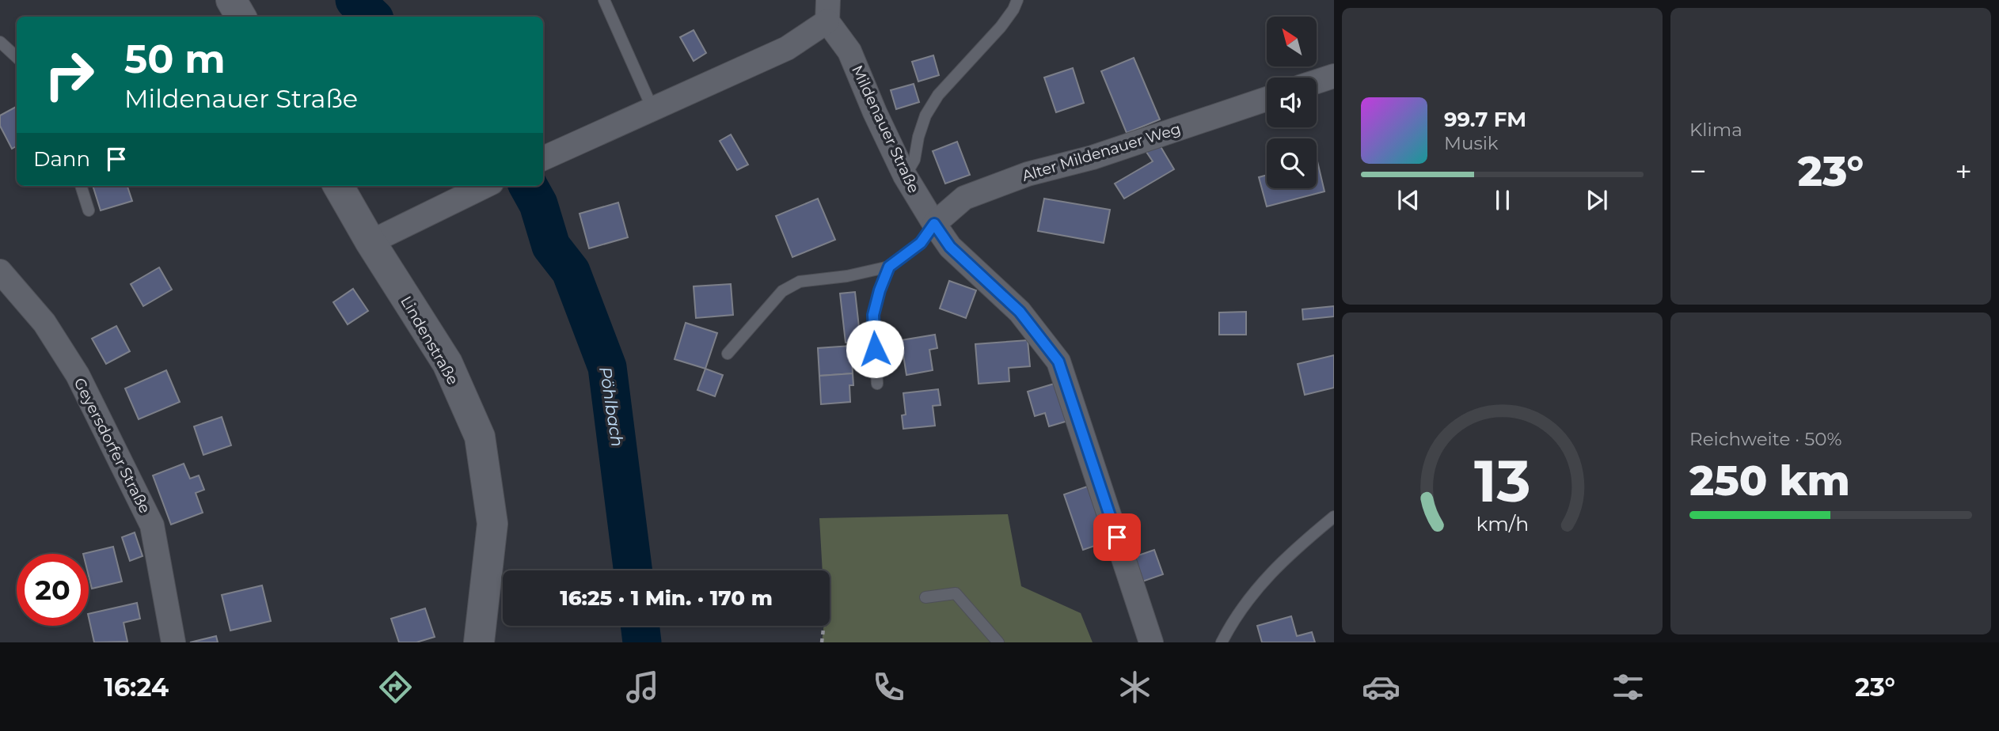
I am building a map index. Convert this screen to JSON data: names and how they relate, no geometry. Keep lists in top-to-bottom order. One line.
{"streets":{"main road":["Lindenstraße"],"street":["Mildenauer Straße","Alter Mildenauer Weg","Geyersdorfer Straße"]},"crossings":[["Mildenauer Straße","Alter Mildenauer Weg"]],"water":["Pöhlbach"],"north":"top left","page":{"tile":["Klima",["Reichweite · 50%","250 km"]],"turn":["50 m","Mildenauer Straße"],"song":["99.7 FM","Musik"],"then":"Dann","heat":["−","23°","+"],"limit":"20","trip":"16:25 · 1 Min. · 170 m","tabs":["16:24","23°"],"gauge":["13","km/h"]}}
